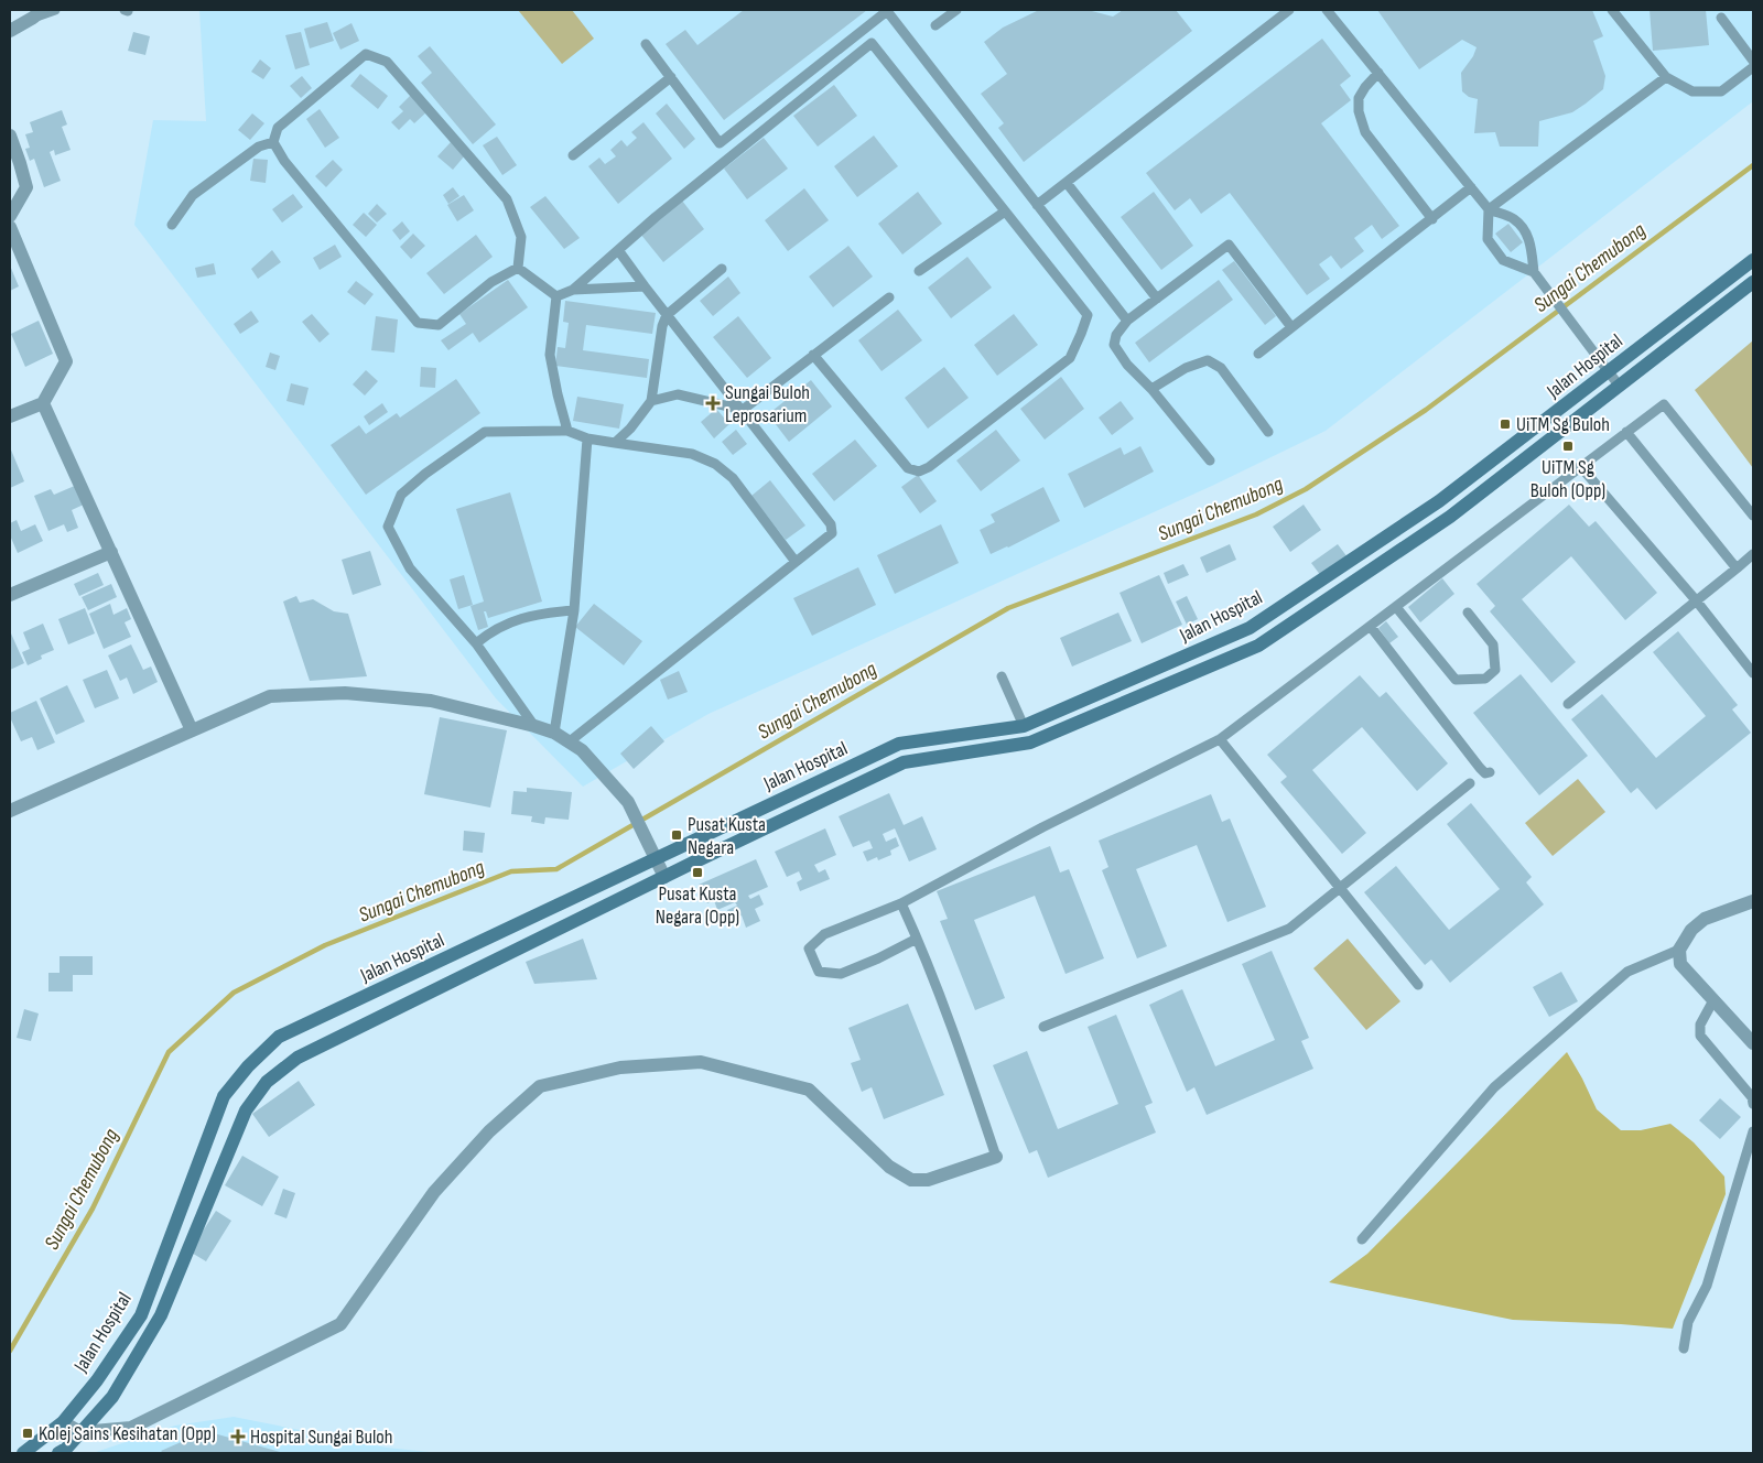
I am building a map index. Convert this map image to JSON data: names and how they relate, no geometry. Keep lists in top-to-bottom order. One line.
{"streets":{"main road":["Jalan Hospital"]},"water":["Sungai Chemubong"],"places":{"health":["Sungai Buloh Leprosarium","Hospital Sungai Buloh"],"transit":["UiTM Sg Buloh","UiTM Sg Buloh (Opp)","Pusat Kusta Negara","Pusat Kusta Negara (Opp)","Kolej Sains Kesihatan (Opp)"]}}
